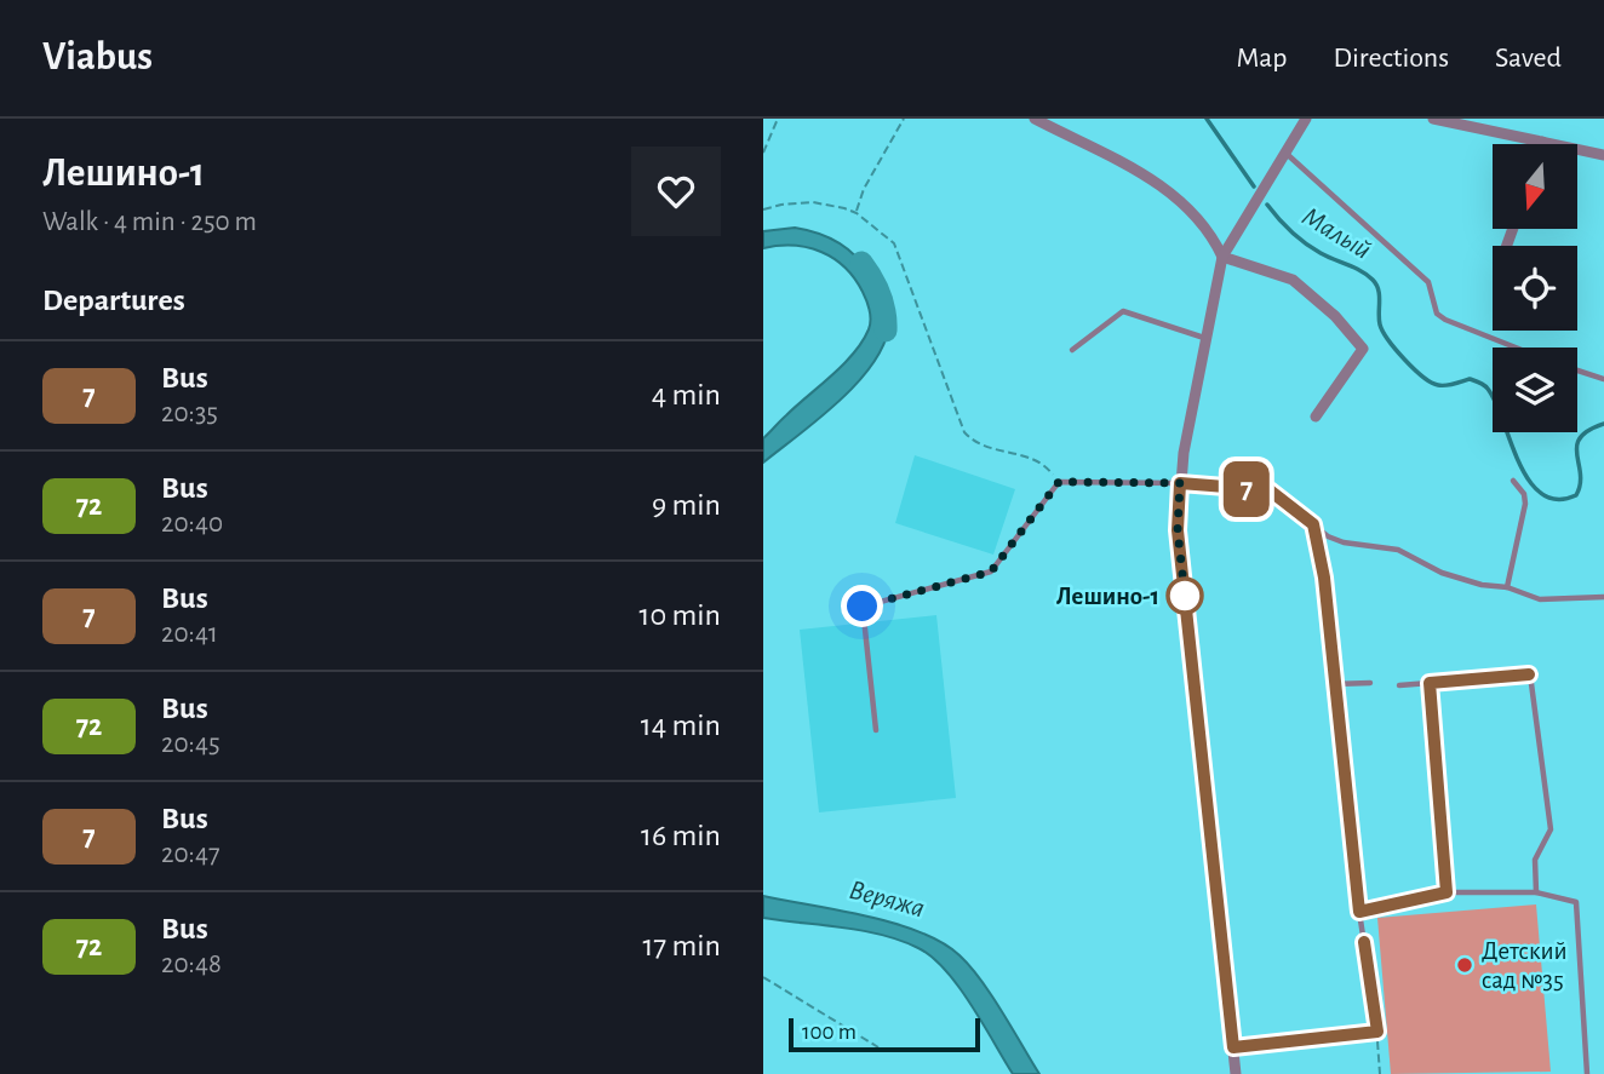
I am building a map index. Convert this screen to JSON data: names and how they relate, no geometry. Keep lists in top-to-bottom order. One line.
{"water":["Малый","Веряжа"],"places":["Лешино-1","Детский сад №35"],"lines":["bus line 7"],"scale_bar":"100 m","north":"bottom","page":{"header":"Viabus","nav":["Map","Directions","Saved"],"heading":[["Лешино-1","Walk · 4 min · 250 m"],"Departures"],"on_map":"7","list":[{"mark":"7","name":"Bus","note":"20:35","value":"4 min"},{"mark":"72","name":"Bus","note":"20:40","value":"9 min"},{"mark":"7","name":"Bus","note":"20:41","value":"10 min"},{"mark":"72","name":"Bus","note":"20:45","value":"14 min"},{"mark":"7","name":"Bus","note":"20:47","value":"16 min"},{"mark":"72","name":"Bus","note":"20:48","value":"17 min"}],"scale":"100 m"}}
